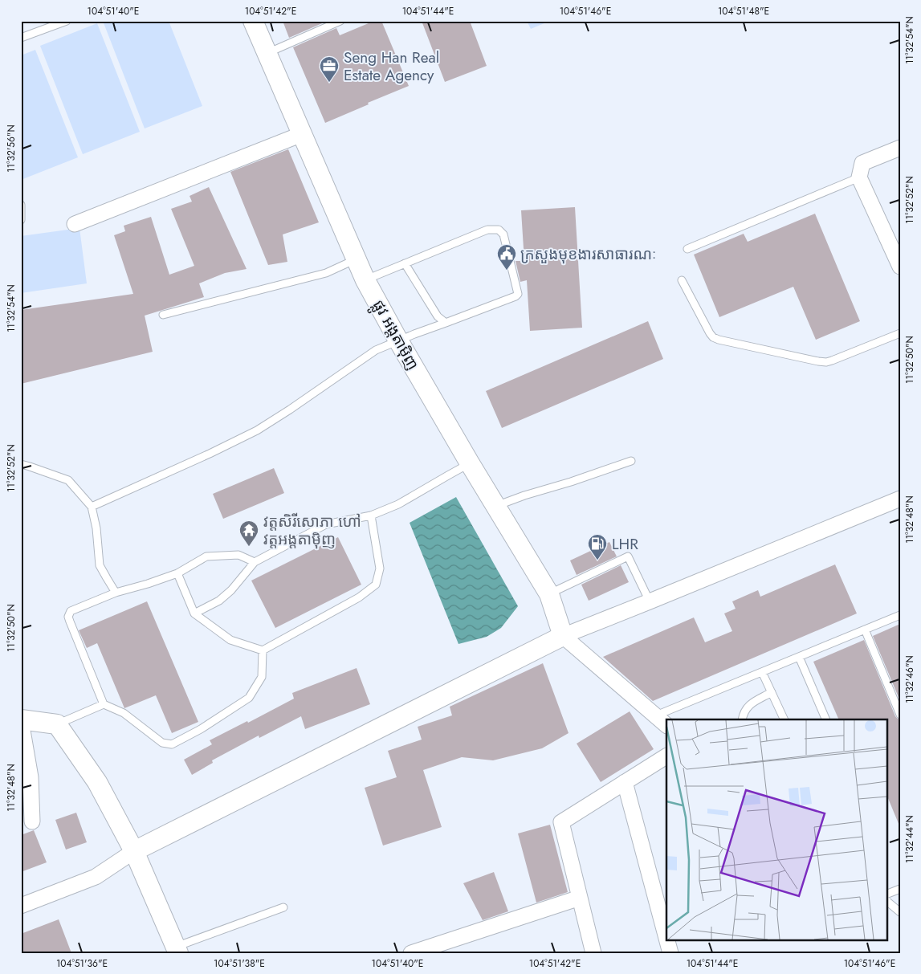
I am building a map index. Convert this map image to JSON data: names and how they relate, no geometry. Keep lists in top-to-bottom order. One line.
{"streets":{"street":["ផ្លូវ អង្តតាម៉ិញ"]},"places":{"office":["Seng Han Real Estate Agency"],"public building":["ក្រសួងមុខងារសាធារណៈ"],"temple":["វត្តសិរីសោភា ហៅ វត្តអង្តតាម៉ិញ"],"fuel station":["LHR"]},"coordinates":["104°51'40\"E","104°51'42\"E","104°51'44\"E","104°51'46\"E","104°51'48\"E","11°32'54\"N","11°32'56\"N","11°32'52\"N","11°32'50\"N","11°32'48\"N","11°32'46\"N","11°32'44\"N","104°51'36\"E","104°51'38\"E"]}
